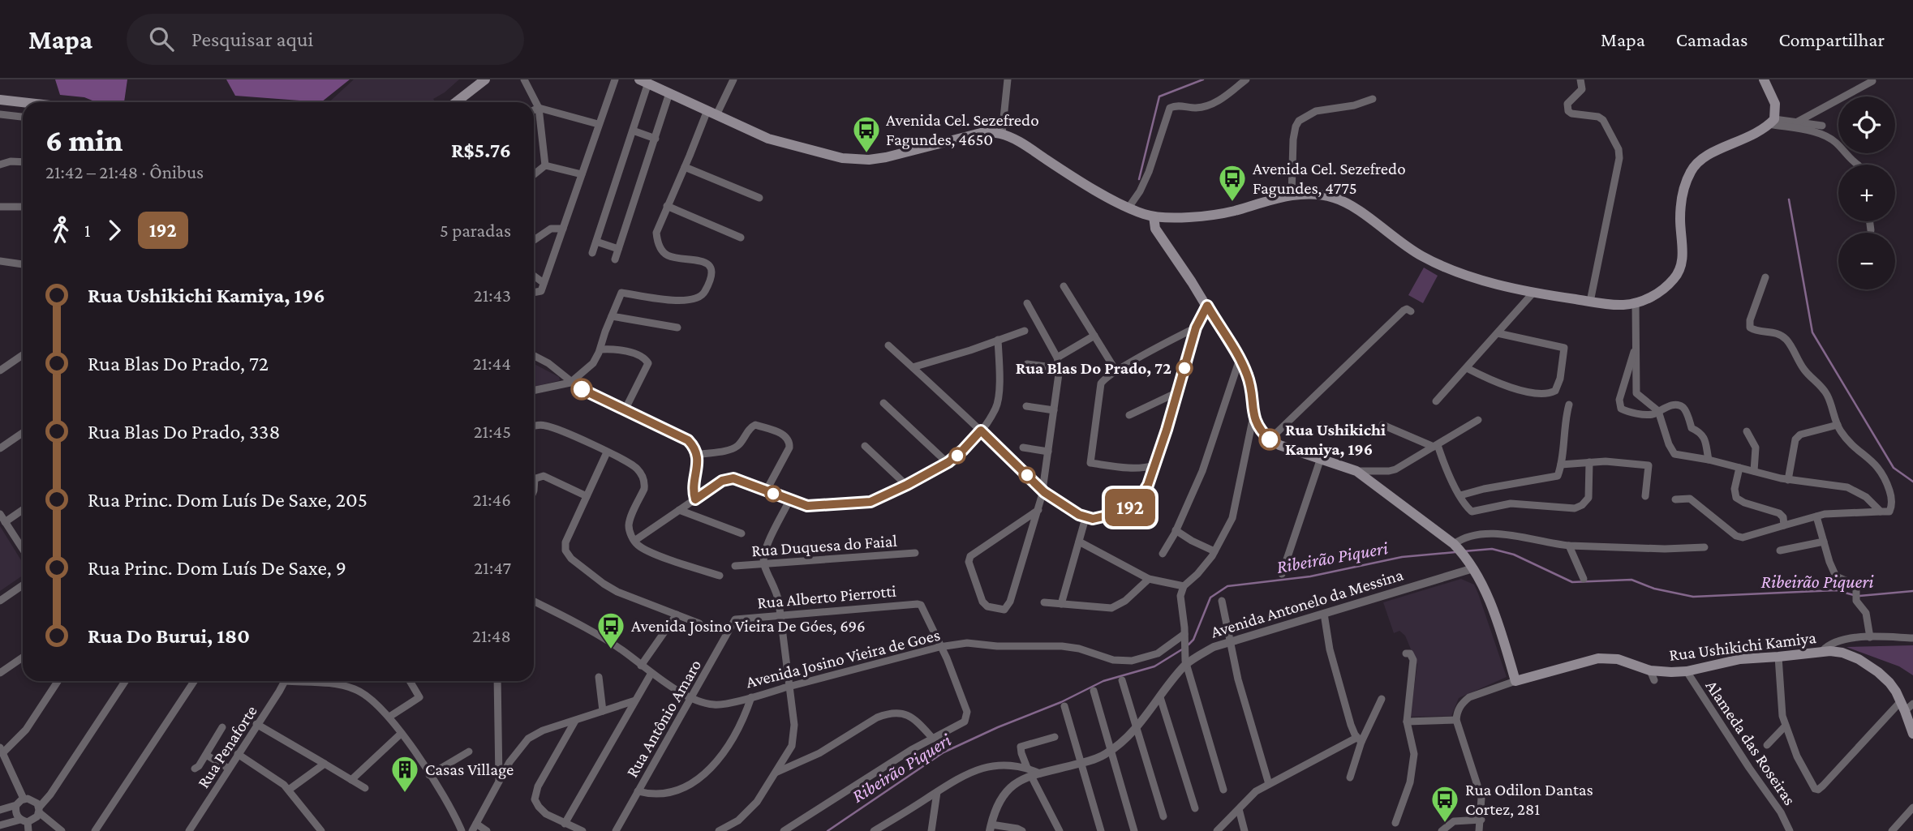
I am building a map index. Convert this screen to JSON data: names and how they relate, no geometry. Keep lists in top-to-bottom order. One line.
{"streets":{"main road":["Rua Ushikichi Kamiya"],"street":["Rua Duquesa do Faial","Rua Alberto Pierrotti","Avenida Antonelo da Messina","Avenida Josino Vieira de Goes","Rua Antônio Amaro","Alameda das Roseiras","Rua Penaforte"]},"crossings":[["Rua Alberto Pierrotti","Avenida Josino Vieira de Goes"],["Rua Alberto Pierrotti","Rua Antônio Amaro"],["Rua Ushikichi Kamiya","Alameda das Roseiras"],["Avenida Josino Vieira de Goes","Rua Antônio Amaro"]],"water":["Ribeirão Piqueri"],"places":{"bus stop":["Avenida Cel. Sezefredo Fagundes, 4650","Avenida Cel. Sezefredo Fagundes, 4775","Avenida Josino Vieira De Góes, 696","Rua Odilon Dantas Cortez, 281"],"other":["Rua Blas Do Prado, 72","Rua Ushikichi Kamiya, 196"],"building":["Casas Village"]},"lines":["bus line 192"],"page":{"header":"Mapa","search":"Pesquisar aqui","nav":["Mapa","Camadas","Compartilhar"],"on_map":"192","map_buttons":["+","−"],"heading":["6 min","21:42 – 21:48 · Ônibus","R$5.76"],"legs":["1","192","5 paradas"],"list":[{"name":"Rua Ushikichi Kamiya, 196","value":"21:43"},{"name":"Rua Blas Do Prado, 72","value":"21:44"},{"name":"Rua Blas Do Prado, 338","value":"21:45"},{"name":"Rua Princ. Dom Luís De Saxe, 205","value":"21:46"},{"name":"Rua Princ. Dom Luís De Saxe, 9","value":"21:47"},{"name":"Rua Do Burui, 180","value":"21:48"}]}}
